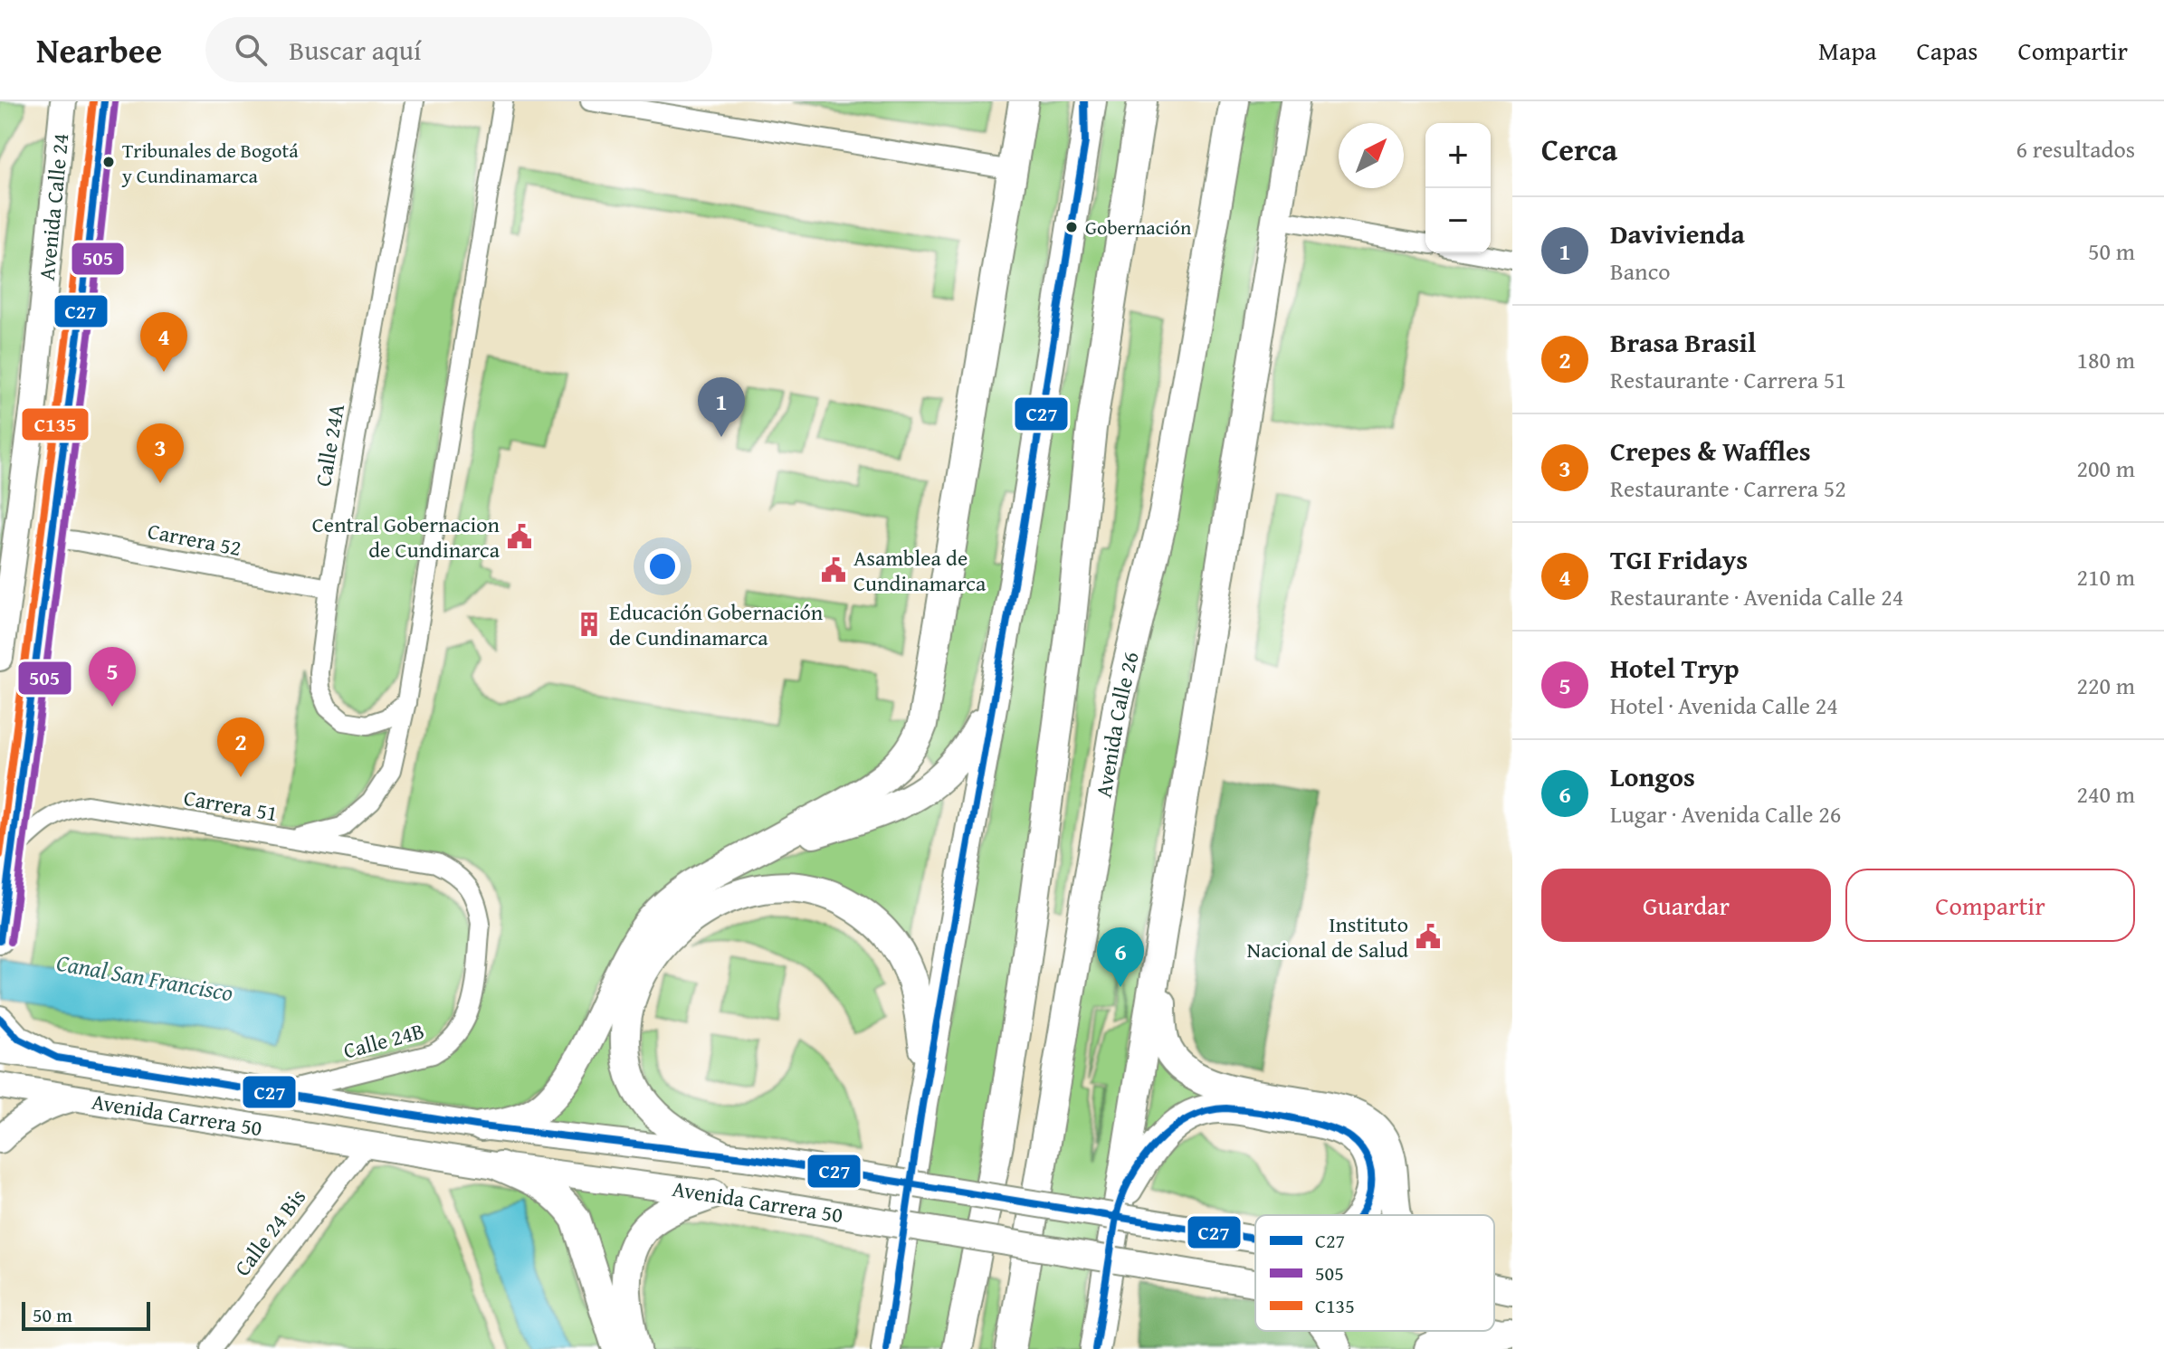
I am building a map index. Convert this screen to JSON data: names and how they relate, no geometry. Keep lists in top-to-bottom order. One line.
{"streets":{"main road":["Avenida Calle 24","Avenida Calle 26","Avenida Carrera 50"],"street":["Calle 24A","Carrera 52","Carrera 51","Calle 24B","Calle 24 Bis"]},"crossings":[["Avenida Calle 24","Carrera 52"],["Avenida Calle 24","Carrera 51"],["Calle 24A","Carrera 52"],["Carrera 51","Calle 24B"],["Calle 24B","Avenida Carrera 50"],["Avenida Carrera 50","Calle 24 Bis"]],"water":["Canal San Francisco"],"places":{"other":["Tribunales de Bogotá y Cundinamarca","Gobernación"],"public building":["Central Gobernacion de Cundinarca","Asamblea de Cundinamarca","Instituto Nacional de Salud"],"building":["Educación Gobernación de Cundinamarca"]},"lines":["transit line C27","transit line C135","transit line 505"],"legend":["C27","505","C135"],"scale_bar":"50 m","north":"top right","page":{"header":"Nearbee","search":"Buscar aquí","nav":["Mapa","Capas","Compartir"],"heading":["Cerca","6 resultados"],"map_buttons":["+","−"],"list":[{"mark":"1","name":"Davivienda","note":"Banco","value":"50 m"},{"mark":"2","name":"Brasa Brasil","note":"Restaurante · Carrera 51","value":"180 m"},{"mark":"3","name":"Crepes & Waffles","note":"Restaurante · Carrera 52","value":"200 m"},{"mark":"4","name":"TGI Fridays","note":"Restaurante · Avenida Calle 24","value":"210 m"},{"mark":"5","name":"Hotel Tryp","note":"Hotel · Avenida Calle 24","value":"220 m"},{"mark":"6","name":"Longos","note":"Lugar · Avenida Calle 26","value":"240 m"}],"pins":["4","1","3","5","2","6"],"buttons":["Guardar","Compartir"],"scale":"50 m"}}
